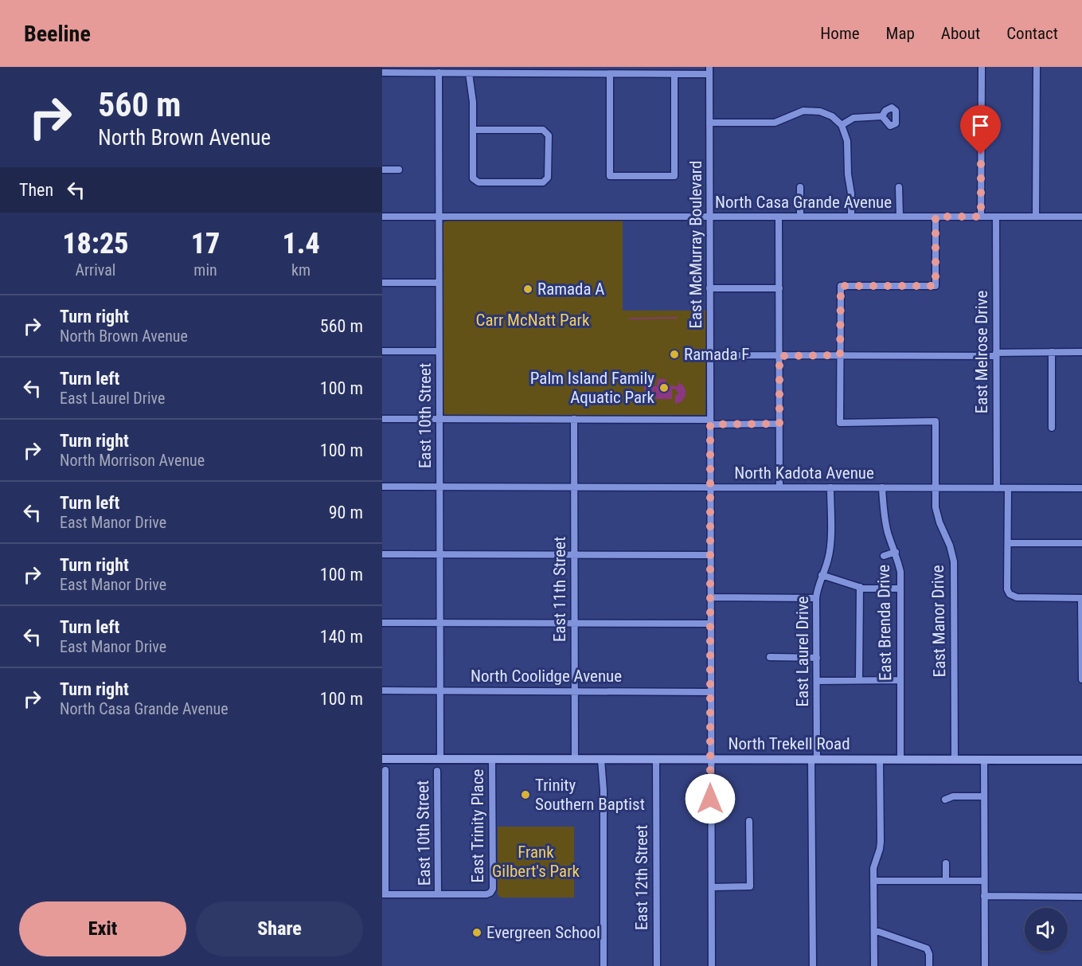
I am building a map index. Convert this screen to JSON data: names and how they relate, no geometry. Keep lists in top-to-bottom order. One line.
{"streets":{"main road":["North Trekell Road"],"street":["North Casa Grande Avenue","East McMurray Boulevard","East Melrose Drive","East 10th Street","North Kadota Avenue","East 11th Street","East Manor Drive","East Brenda Drive","East Laurel Drive","North Coolidge Avenue","East Trinity Place","East 12th Street"]},"crossings":[["North Casa Grande Avenue","East McMurray Boulevard"],["North Casa Grande Avenue","East Melrose Drive"],["North Casa Grande Avenue","East 10th Street"],["North Casa Grande Avenue","East Manor Drive"],["East McMurray Boulevard","North Kadota Avenue"],["East McMurray Boulevard","North Coolidge Avenue"],["East McMurray Boulevard","North Trekell Road"],["East Melrose Drive","North Kadota Avenue"],["East 10th Street","North Kadota Avenue"],["East 10th Street","North Coolidge Avenue"],["East 10th Street","North Trekell Road"],["East 10th Street","East Trinity Place"],["North Kadota Avenue","East 11th Street"],["North Kadota Avenue","East Manor Drive"],["North Kadota Avenue","East Brenda Drive"],["North Kadota Avenue","East Laurel Drive"],["East 11th Street","North Coolidge Avenue"],["East 11th Street","North Trekell Road"],["East Manor Drive","North Trekell Road"],["East Brenda Drive","North Trekell Road"],["East Laurel Drive","North Trekell Road"],["North Trekell Road","East Trinity Place"],["North Trekell Road","East 12th Street"]],"parks":["Carr McNatt Park","Frank Gilbert's Park"],"places":["Ramada A","Ramada F","Palm Island Family Aquatic Park","Trinity Southern Baptist","Evergreen School"],"page":{"header":"Beeline","nav":["Home","Map","About","Contact"],"turn":["560 m","North Brown Avenue"],"then":"Then","eta":["18:25","Arrival","17","min","1.4","km"],"list":[{"name":"Turn right","note":"North Brown Avenue","value":"560 m"},{"name":"Turn left","note":"East Laurel Drive","value":"100 m"},{"name":"Turn right","note":"North Morrison Avenue","value":"100 m"},{"name":"Turn left","note":"East Manor Drive","value":"90 m"},{"name":"Turn right","note":"East Manor Drive","value":"100 m"},{"name":"Turn left","note":"East Manor Drive","value":"140 m"},{"name":"Turn right","note":"North Casa Grande Avenue","value":"100 m"}],"buttons":["Exit","Share"]}}
